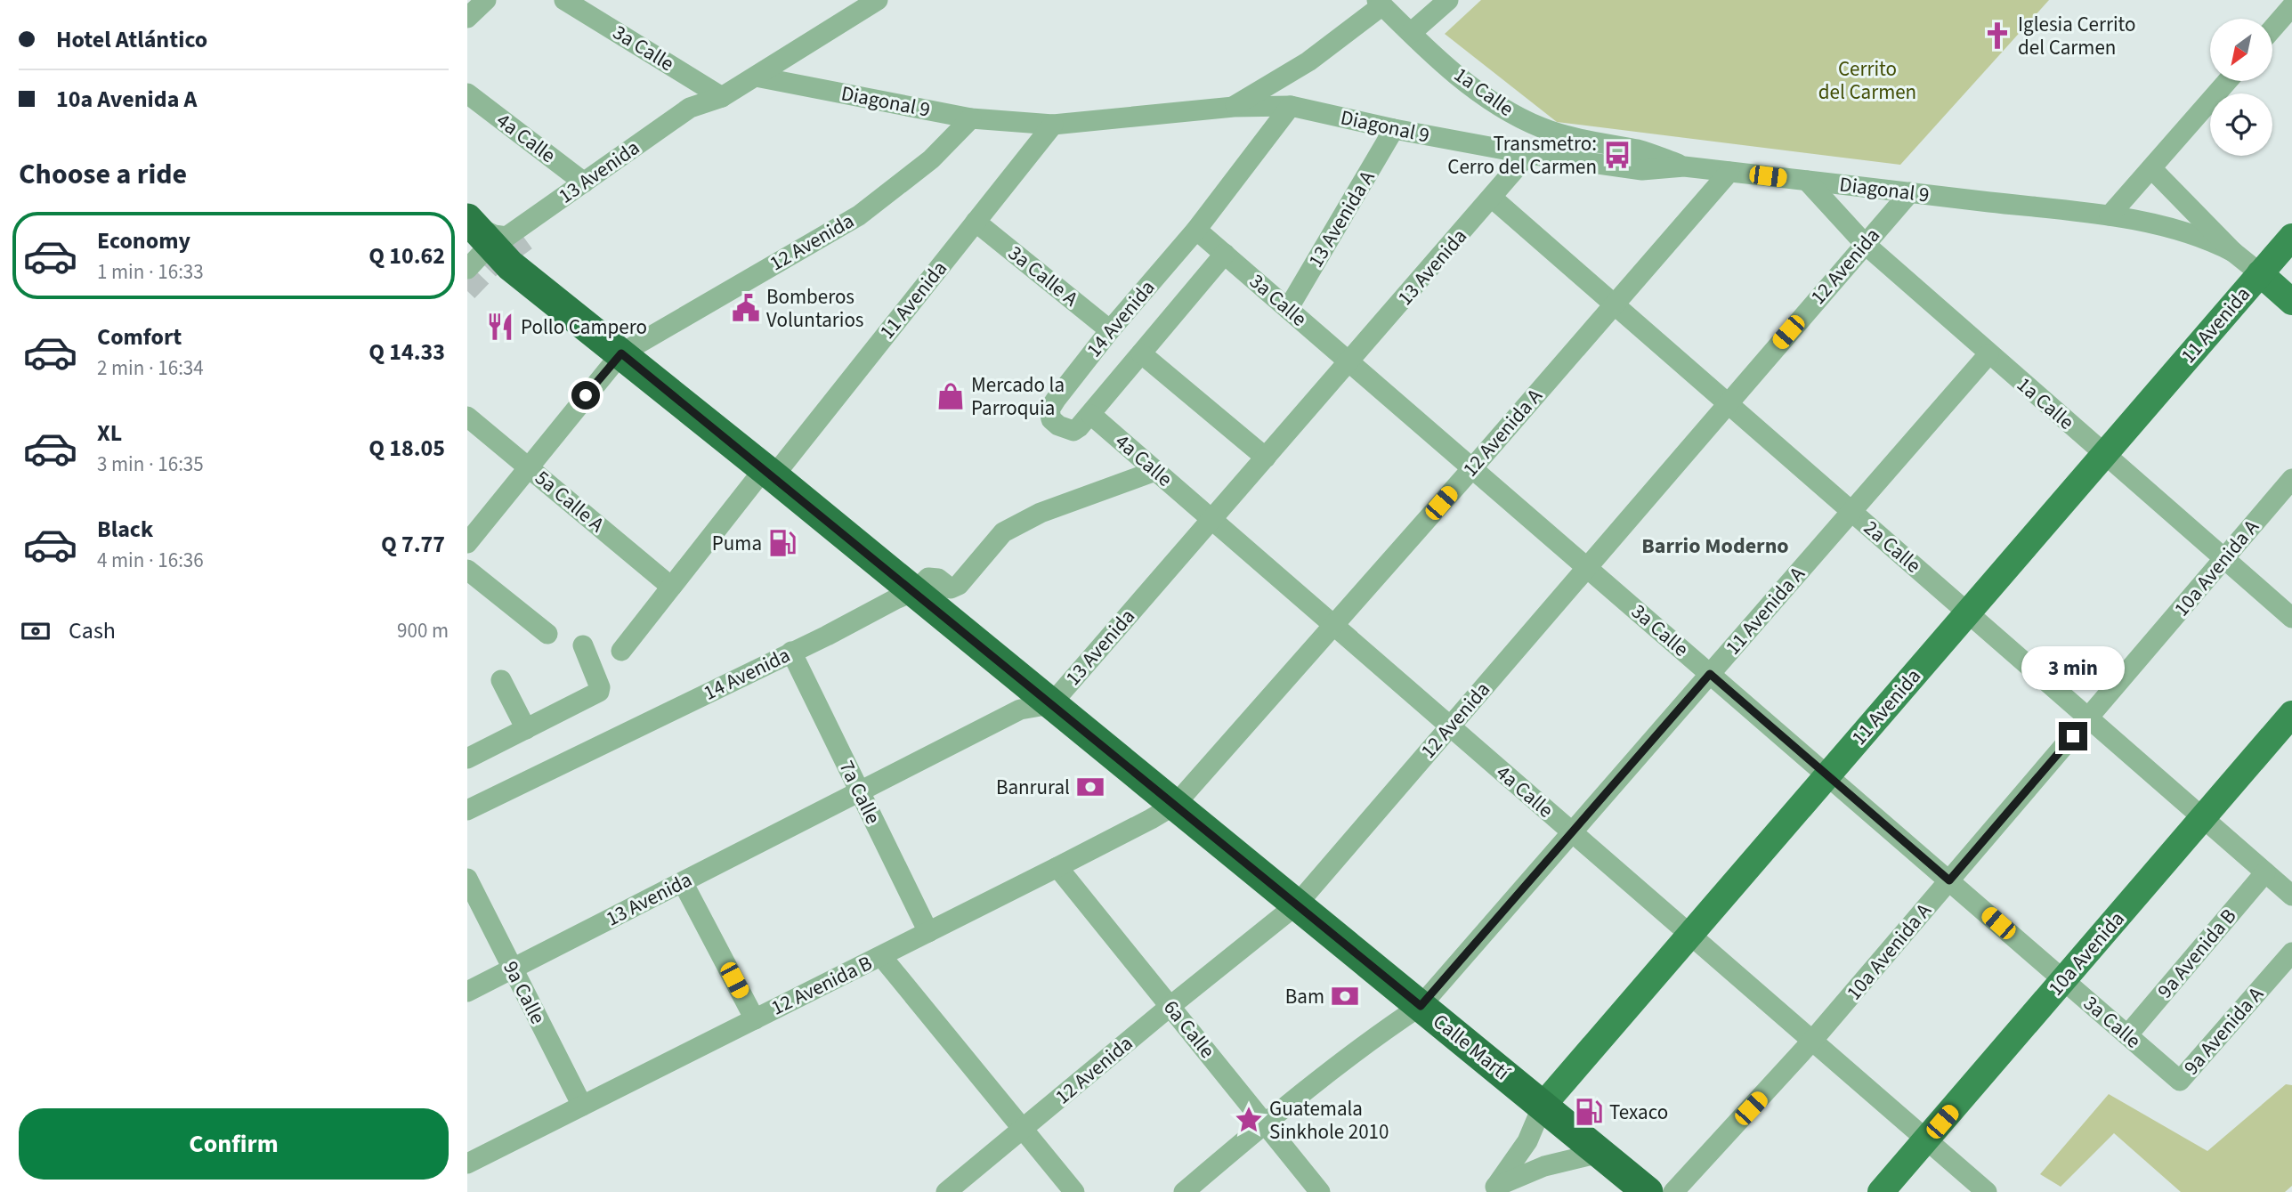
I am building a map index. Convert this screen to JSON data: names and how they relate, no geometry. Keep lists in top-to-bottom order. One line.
{"streets":{"highway":["Calle Martí"],"main road":["11 Avenida","10a Avenida"],"street":["3a Calle","1a Calle","Diagonal 9","4a Calle","13 Avenida","13 Avenida A","12 Avenida","3a Calle A","14 Avenida","12 Avenida A","5a Calle A","2a Calle","10a Avenida A","11 Avenida A","7a Calle","9a Avenida B","12 Avenida B","9a Calle","6a Calle","9a Avenida A"]},"crossings":[["3a Calle","13 Avenida"],["3a Calle","13 Avenida A"],["3a Calle","12 Avenida"],["3a Calle","11 Avenida"],["3a Calle","14 Avenida"],["3a Calle","12 Avenida A"],["3a Calle","10a Avenida A"],["3a Calle","11 Avenida A"],["3a Calle","10a Avenida"],["3a Calle","9a Avenida B"],["3a Calle","9a Avenida A"],["1a Calle","Diagonal 9"],["1a Calle","12 Avenida"],["1a Calle","11 Avenida"],["1a Calle","10a Avenida A"],["1a Calle","11 Avenida A"],["Diagonal 9","13 Avenida"],["Diagonal 9","13 Avenida A"],["Diagonal 9","12 Avenida"],["Diagonal 9","11 Avenida"],["Diagonal 9","14 Avenida"],["Diagonal 9","12 Avenida A"],["4a Calle","13 Avenida"],["4a Calle","12 Avenida"],["4a Calle","11 Avenida"],["4a Calle","14 Avenida"],["4a Calle","12 Avenida A"],["4a Calle","10a Avenida A"],["4a Calle","11 Avenida A"],["4a Calle","10a Avenida"],["13 Avenida","2a Calle"],["13 Avenida","7a Calle"],["13 Avenida","9a Calle"],["13 Avenida","Calle Martí"],["12 Avenida","5a Calle A"],["12 Avenida","2a Calle"],["12 Avenida","6a Calle"],["12 Avenida","Calle Martí"],["3a Calle A","11 Avenida"],["3a Calle A","14 Avenida"],["11 Avenida","5a Calle A"],["11 Avenida","2a Calle"],["11 Avenida","Calle Martí"],["14 Avenida","7a Calle"],["14 Avenida","Calle Martí"],["12 Avenida A","2a Calle"],["12 Avenida A","12 Avenida B"],["12 Avenida A","Calle Martí"],["2a Calle","10a Avenida A"],["2a Calle","11 Avenida A"],["2a Calle","10a Avenida"],["2a Calle","9a Avenida B"],["11 Avenida A","6a Calle"],["11 Avenida A","Calle Martí"],["7a Calle","12 Avenida B"],["12 Avenida B","9a Calle"],["12 Avenida B","6a Calle"],["12 Avenida B","Calle Martí"]],"districts":["Barrio Moderno"],"parks":["Cerrito del Carmen"],"places":{"church":["Iglesia Cerrito del Carmen"],"bus stop":["Transmetro: Cerro del Carmen"],"public building":["Bomberos Voluntarios"],"restaurant":["Pollo Campero"],"shop":["Mercado la Parroquia"],"fuel station":["Puma","Texaco"],"bank":["Banrural","Bam"],"place":["Guatemala Sinkhole 2010"]},"north":"bottom left","page":{"banner":["Hotel Atlántico","10a Avenida A"],"heading":"Choose a ride","list":[{"name":"Economy","note":"1 min · 16:33","value":"Q 10.62"},{"name":"Comfort","note":"2 min · 16:34","value":"Q 14.33"},{"name":"XL","note":"3 min · 16:35","value":"Q 18.05"},{"name":"Black","note":"4 min · 16:36","value":"Q 7.77"}],"pay":["Cash","900 m"],"bubble":"3 min","buttons":"Confirm"}}
